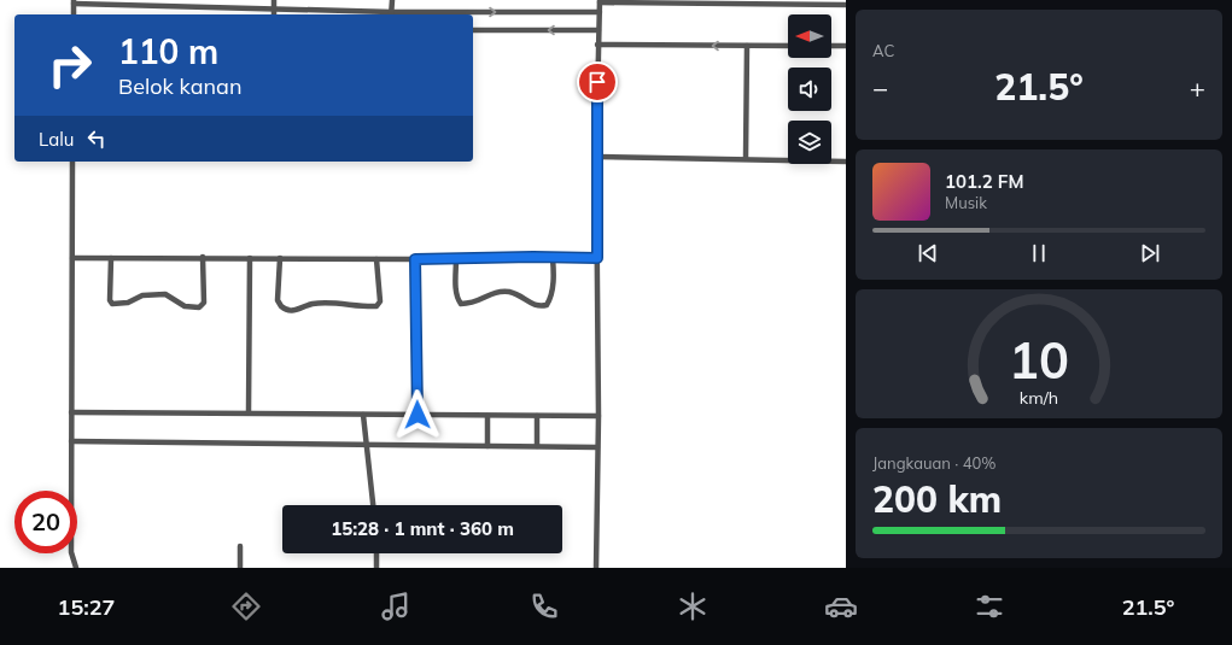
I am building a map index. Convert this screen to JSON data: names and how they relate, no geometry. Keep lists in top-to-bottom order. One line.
{"north":"left","page":{"tile":["AC",["Jangkauan · 40%","200 km"]],"turn":["110 m","Belok kanan"],"heat":["−","21.5°","+"],"then":"Lalu","song":["101.2 FM","Musik"],"limit":"20","trip":"15:28 · 1 mnt · 360 m","tabs":["15:27","21.5°"],"gauge":["10","km/h"]}}
